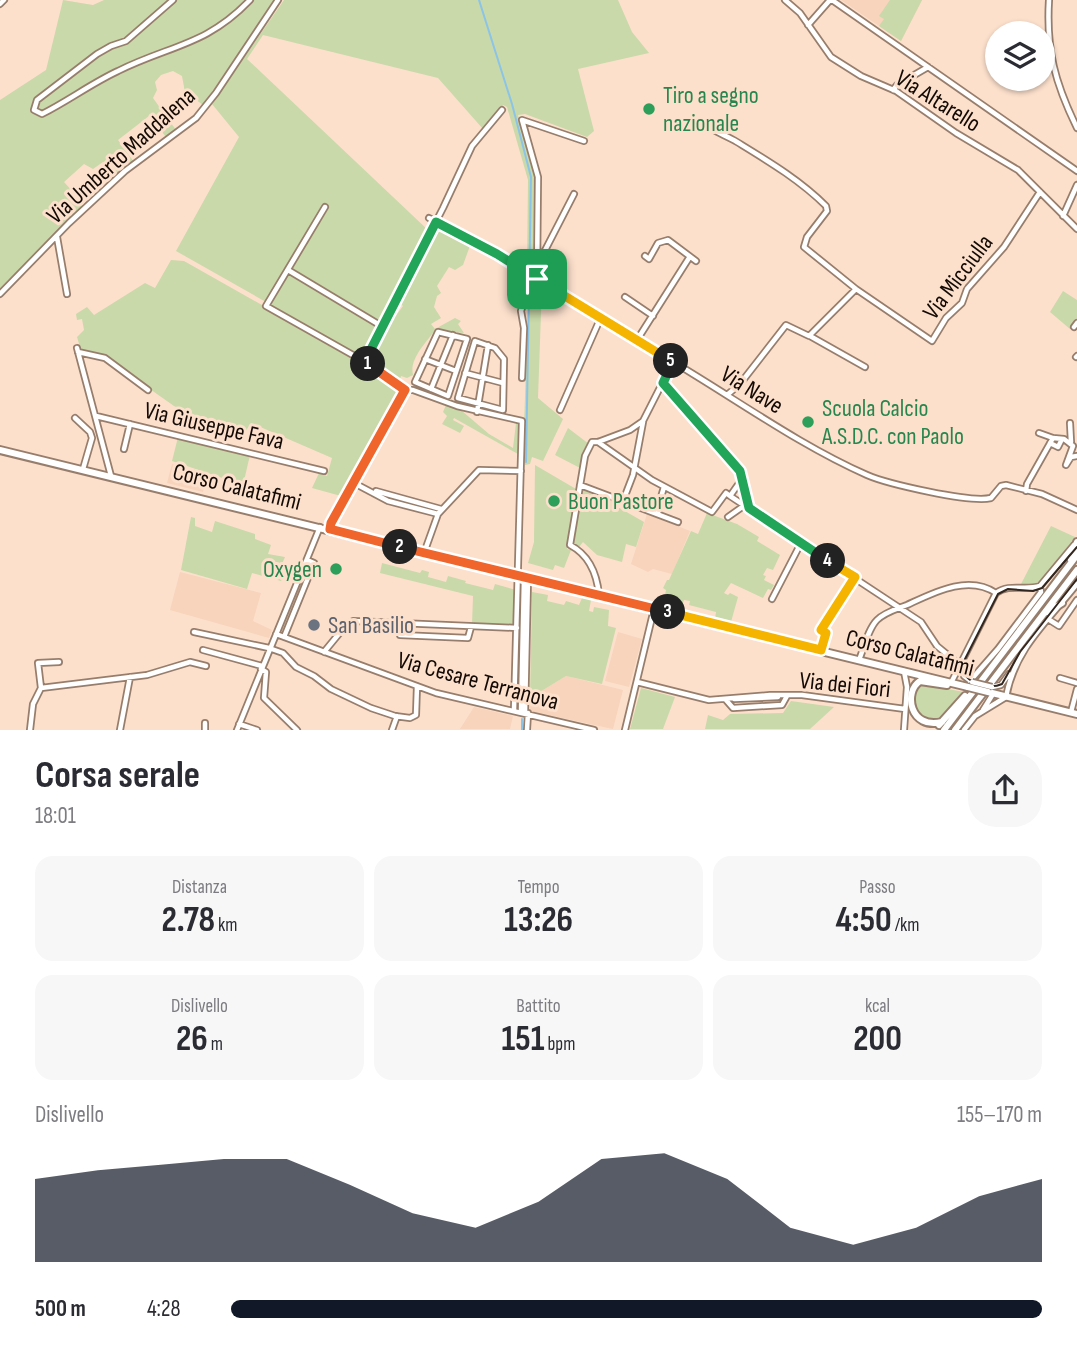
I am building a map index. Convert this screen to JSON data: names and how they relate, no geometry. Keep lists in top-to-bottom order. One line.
{"streets":{"main road":["Corso Calatafimi"],"street":["Via Altarello","Via Umberto Maddalena","Via Micciulla","Via Nave","Via Giuseppe Fava","Via Cesare Terranova","Via dei Fiori"]},"crossings":[["Via Altarello","Via Micciulla"]],"places":["Tiro a segno nazionale","Scuola Calcio A.S.D.C. con Paolo","Buon Pastore","Oxygen","San Basilio"],"page":{"pins":["5","1","2","4","3"],"heading":["Corsa serale","18:01"],"stats":[["Distanza","2.78 km"],["Tempo","13:26"],["Passo","4:50 /km"],["Dislivello","26 m"],["Battito","151 bpm"],["kcal","200"]],"chart":["Dislivello","155–170 m"],"list":[{"name":"500 m","note":"4:28"}]}}
